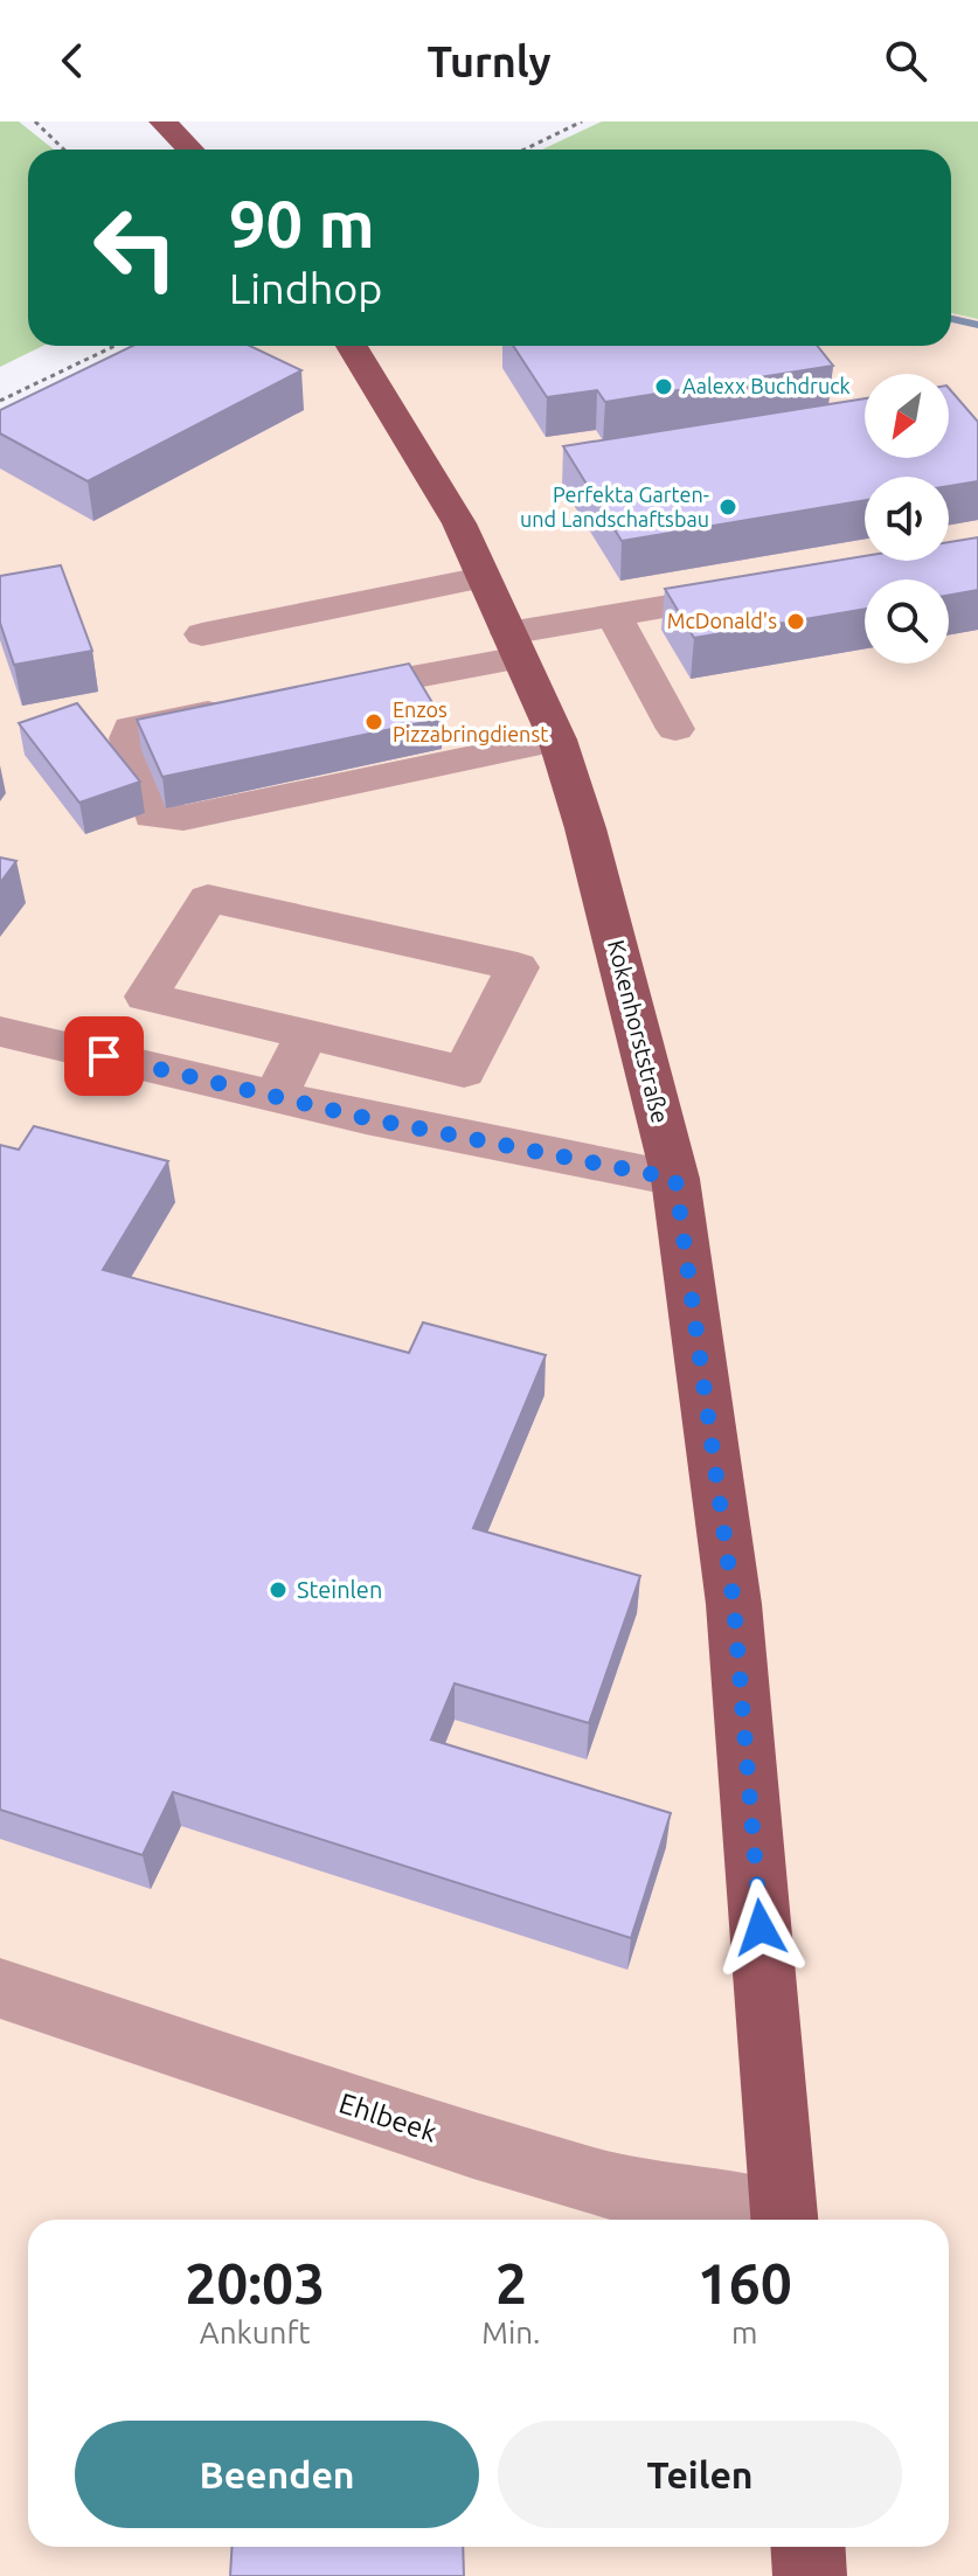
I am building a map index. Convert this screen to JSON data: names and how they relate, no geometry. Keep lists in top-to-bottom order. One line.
{"streets":{"main road":["Kokenhorststraße"],"street":["Ehlbeek"]},"places":["Aalexx Buchdruck","Perfekta Garten- und Landschaftsbau","McDonald's","Enzos Pizzabringdienst","Steinlen"],"north":"bottom left","page":{"header":"Turnly","turn":["90 m","Lindhop"],"eta":["20:03","Ankunft","2","Min.","160","m"],"buttons":["Beenden","Teilen"]}}
